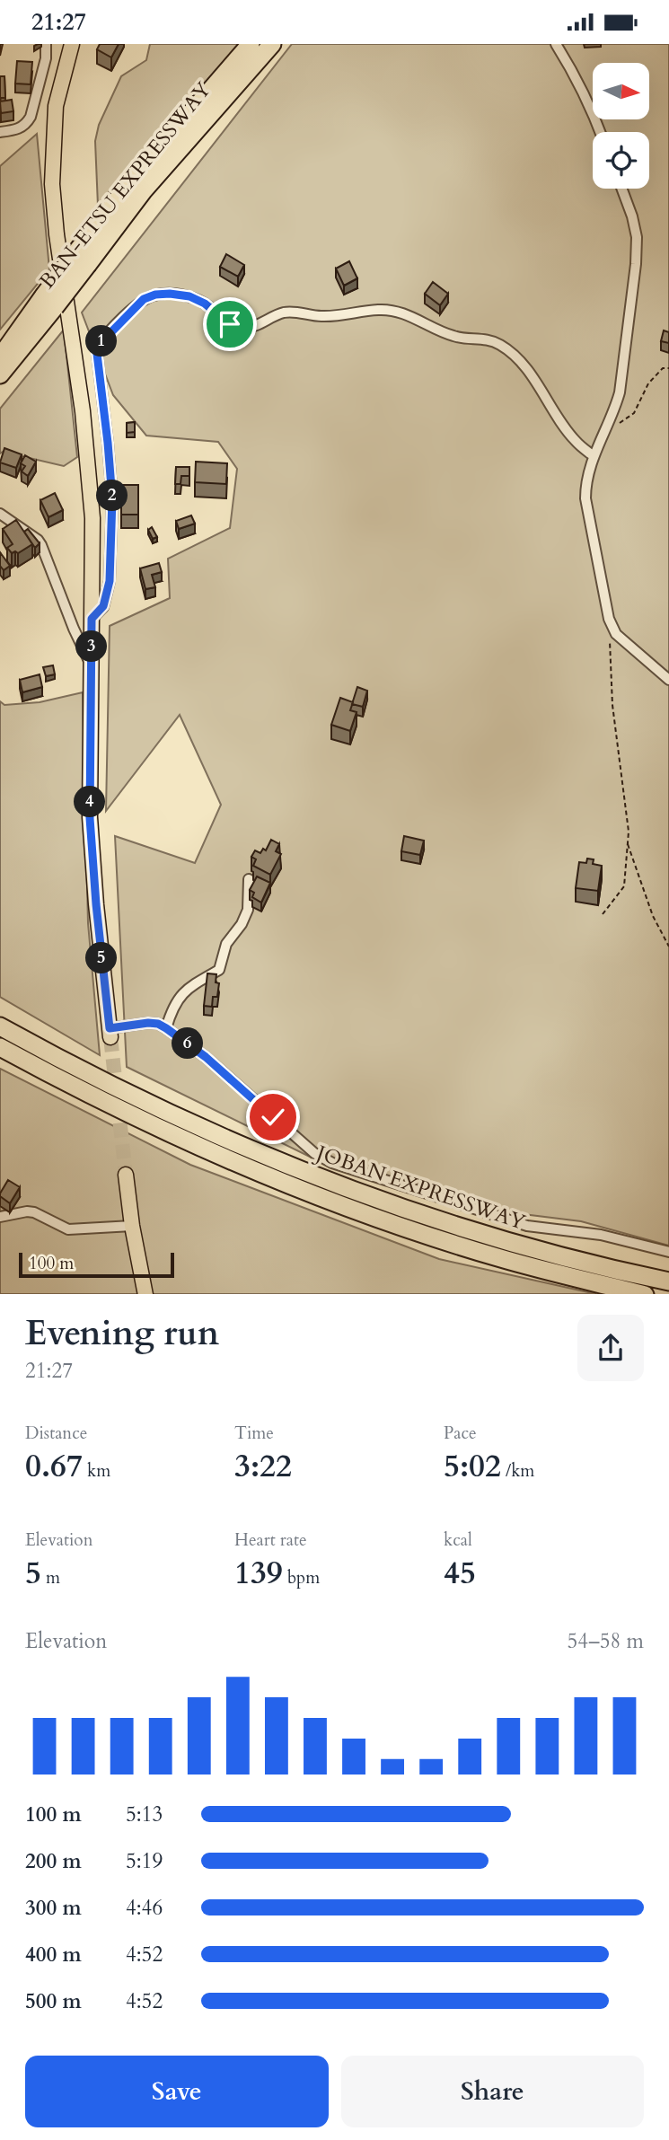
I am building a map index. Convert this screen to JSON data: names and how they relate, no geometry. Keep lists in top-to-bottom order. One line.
{"streets":{"highway":["BAN-ETSU EXPRESSWAY","JOBAN EXPRESSWAY"]},"scale_bar":"100 m","north":"right","page":{"status":"21:27","pins":["1","2","3","4","5","6"],"scale":"100 m","heading":["Evening run","21:27"],"stats":[["Distance","0.67 km"],["Time","3:22"],["Pace","5:02 /km"],["Elevation","5 m"],["Heart rate","139 bpm"],["kcal","45"]],"chart":["Elevation","54–58 m"],"list":[{"name":"100 m","note":"5:13"},{"name":"200 m","note":"5:19"},{"name":"300 m","note":"4:46"},{"name":"400 m","note":"4:52"},{"name":"500 m","note":"4:52"}],"buttons":["Save","Share"]}}
